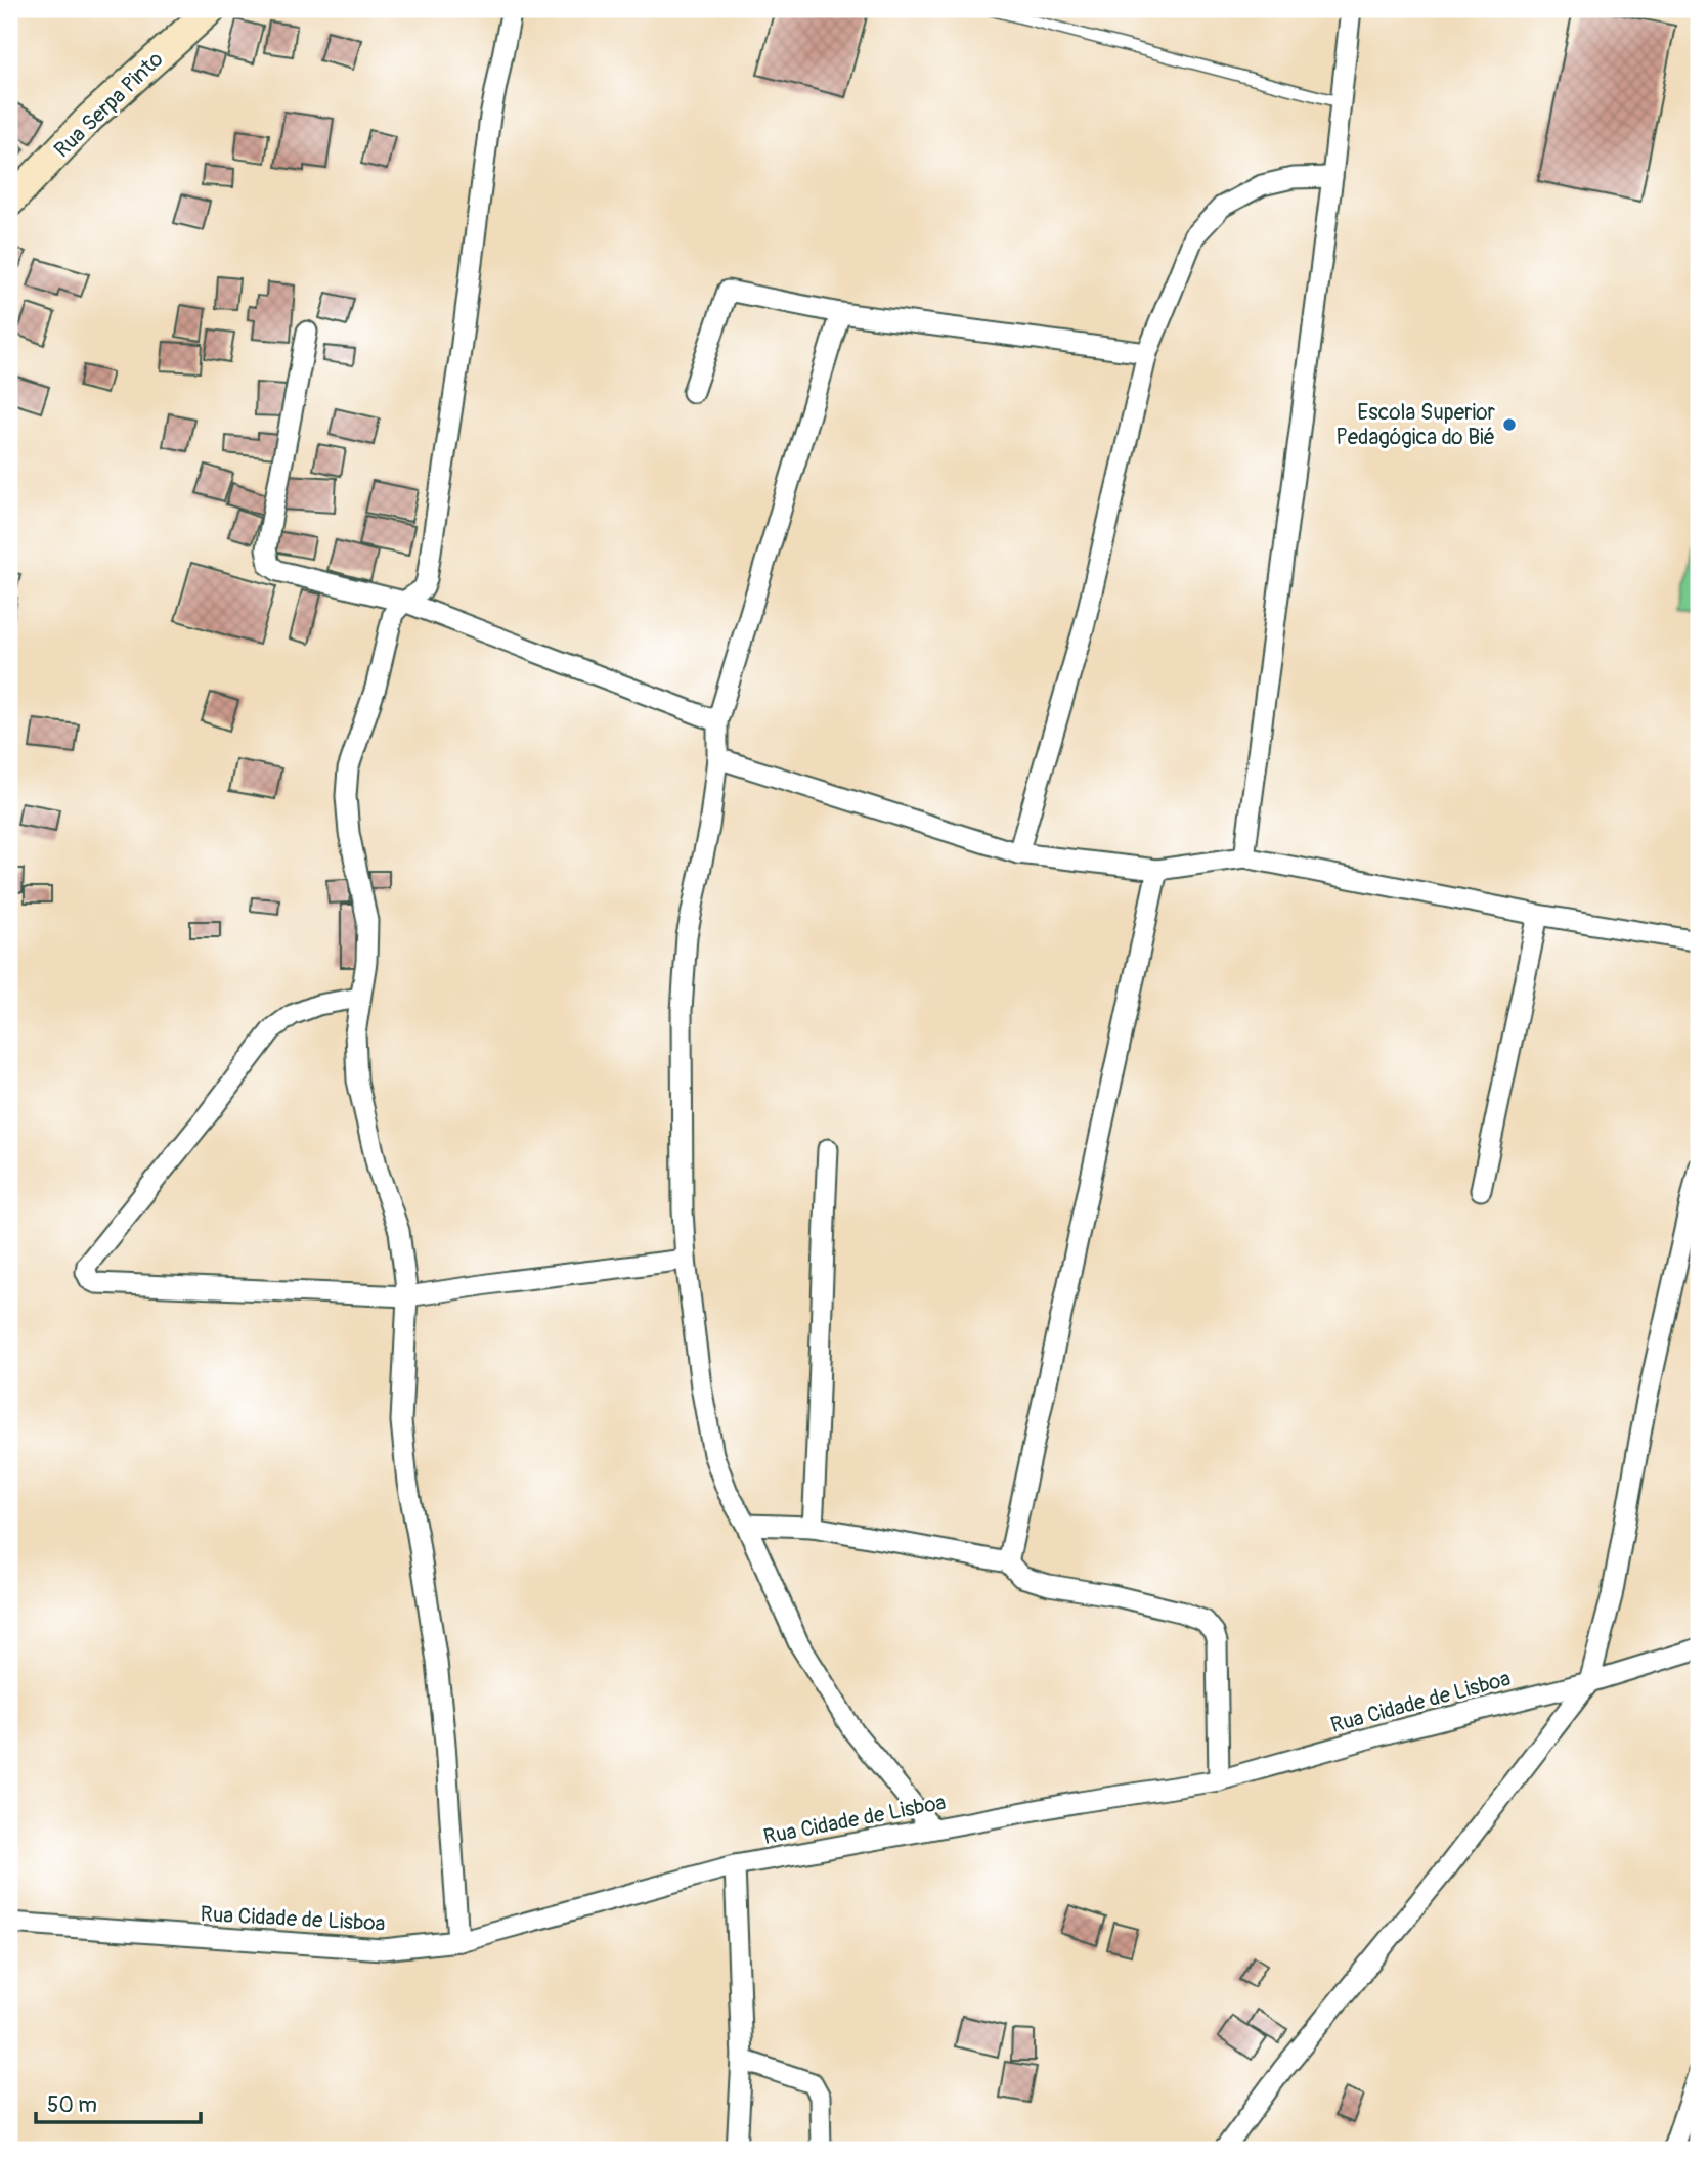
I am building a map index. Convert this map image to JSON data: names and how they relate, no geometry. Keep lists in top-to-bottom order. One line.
{"streets":{"street":["Rua Serpa Pinto","Rua Cidade de Lisboa"]},"places":["Escola Superior Pedagógica do Bié"],"scale_bar":"50 m"}
